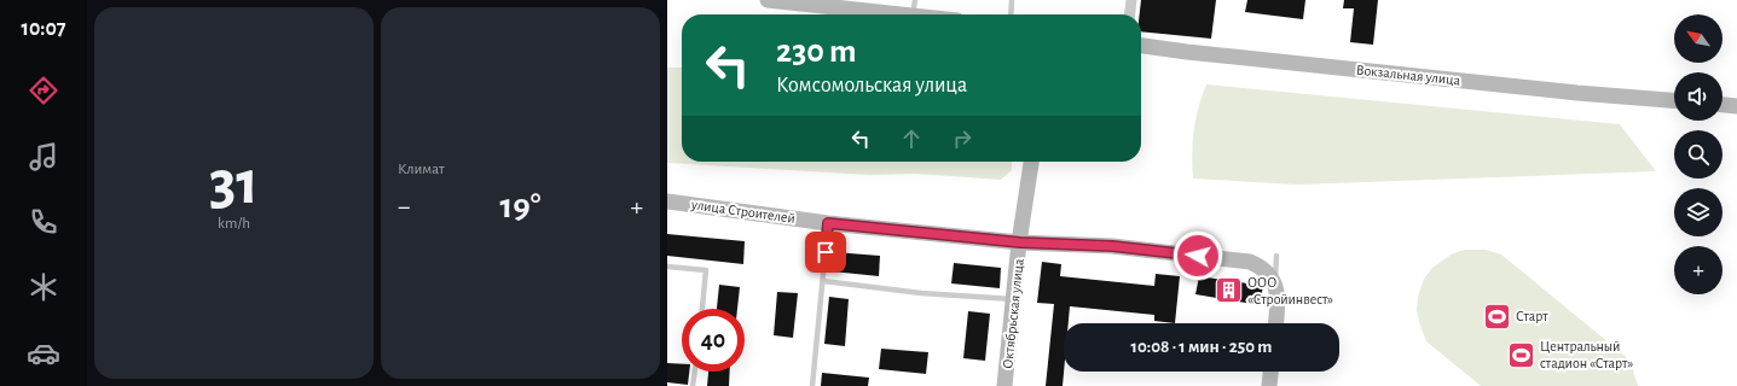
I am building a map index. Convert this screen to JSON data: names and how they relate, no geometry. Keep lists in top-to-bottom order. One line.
{"streets":{"street":["Вокзальная улица","улица Строителей","Октябрьская улица"]},"crossings":[["улица Строителей","Октябрьская улица"]],"places":{"building":["ООО «Стройинвест»"],"sports":["Старт","Центральный стадион «Старт»"]},"north":"top left","page":{"tabs":"10:07","tile":[["31","km/h"],"Климат"],"map_buttons":"+","turn":["230 m","Комсомольская улица"],"heat":["−","19°","+"],"limit":"40","trip":"10:08 · 1 мин · 250 m"}}
